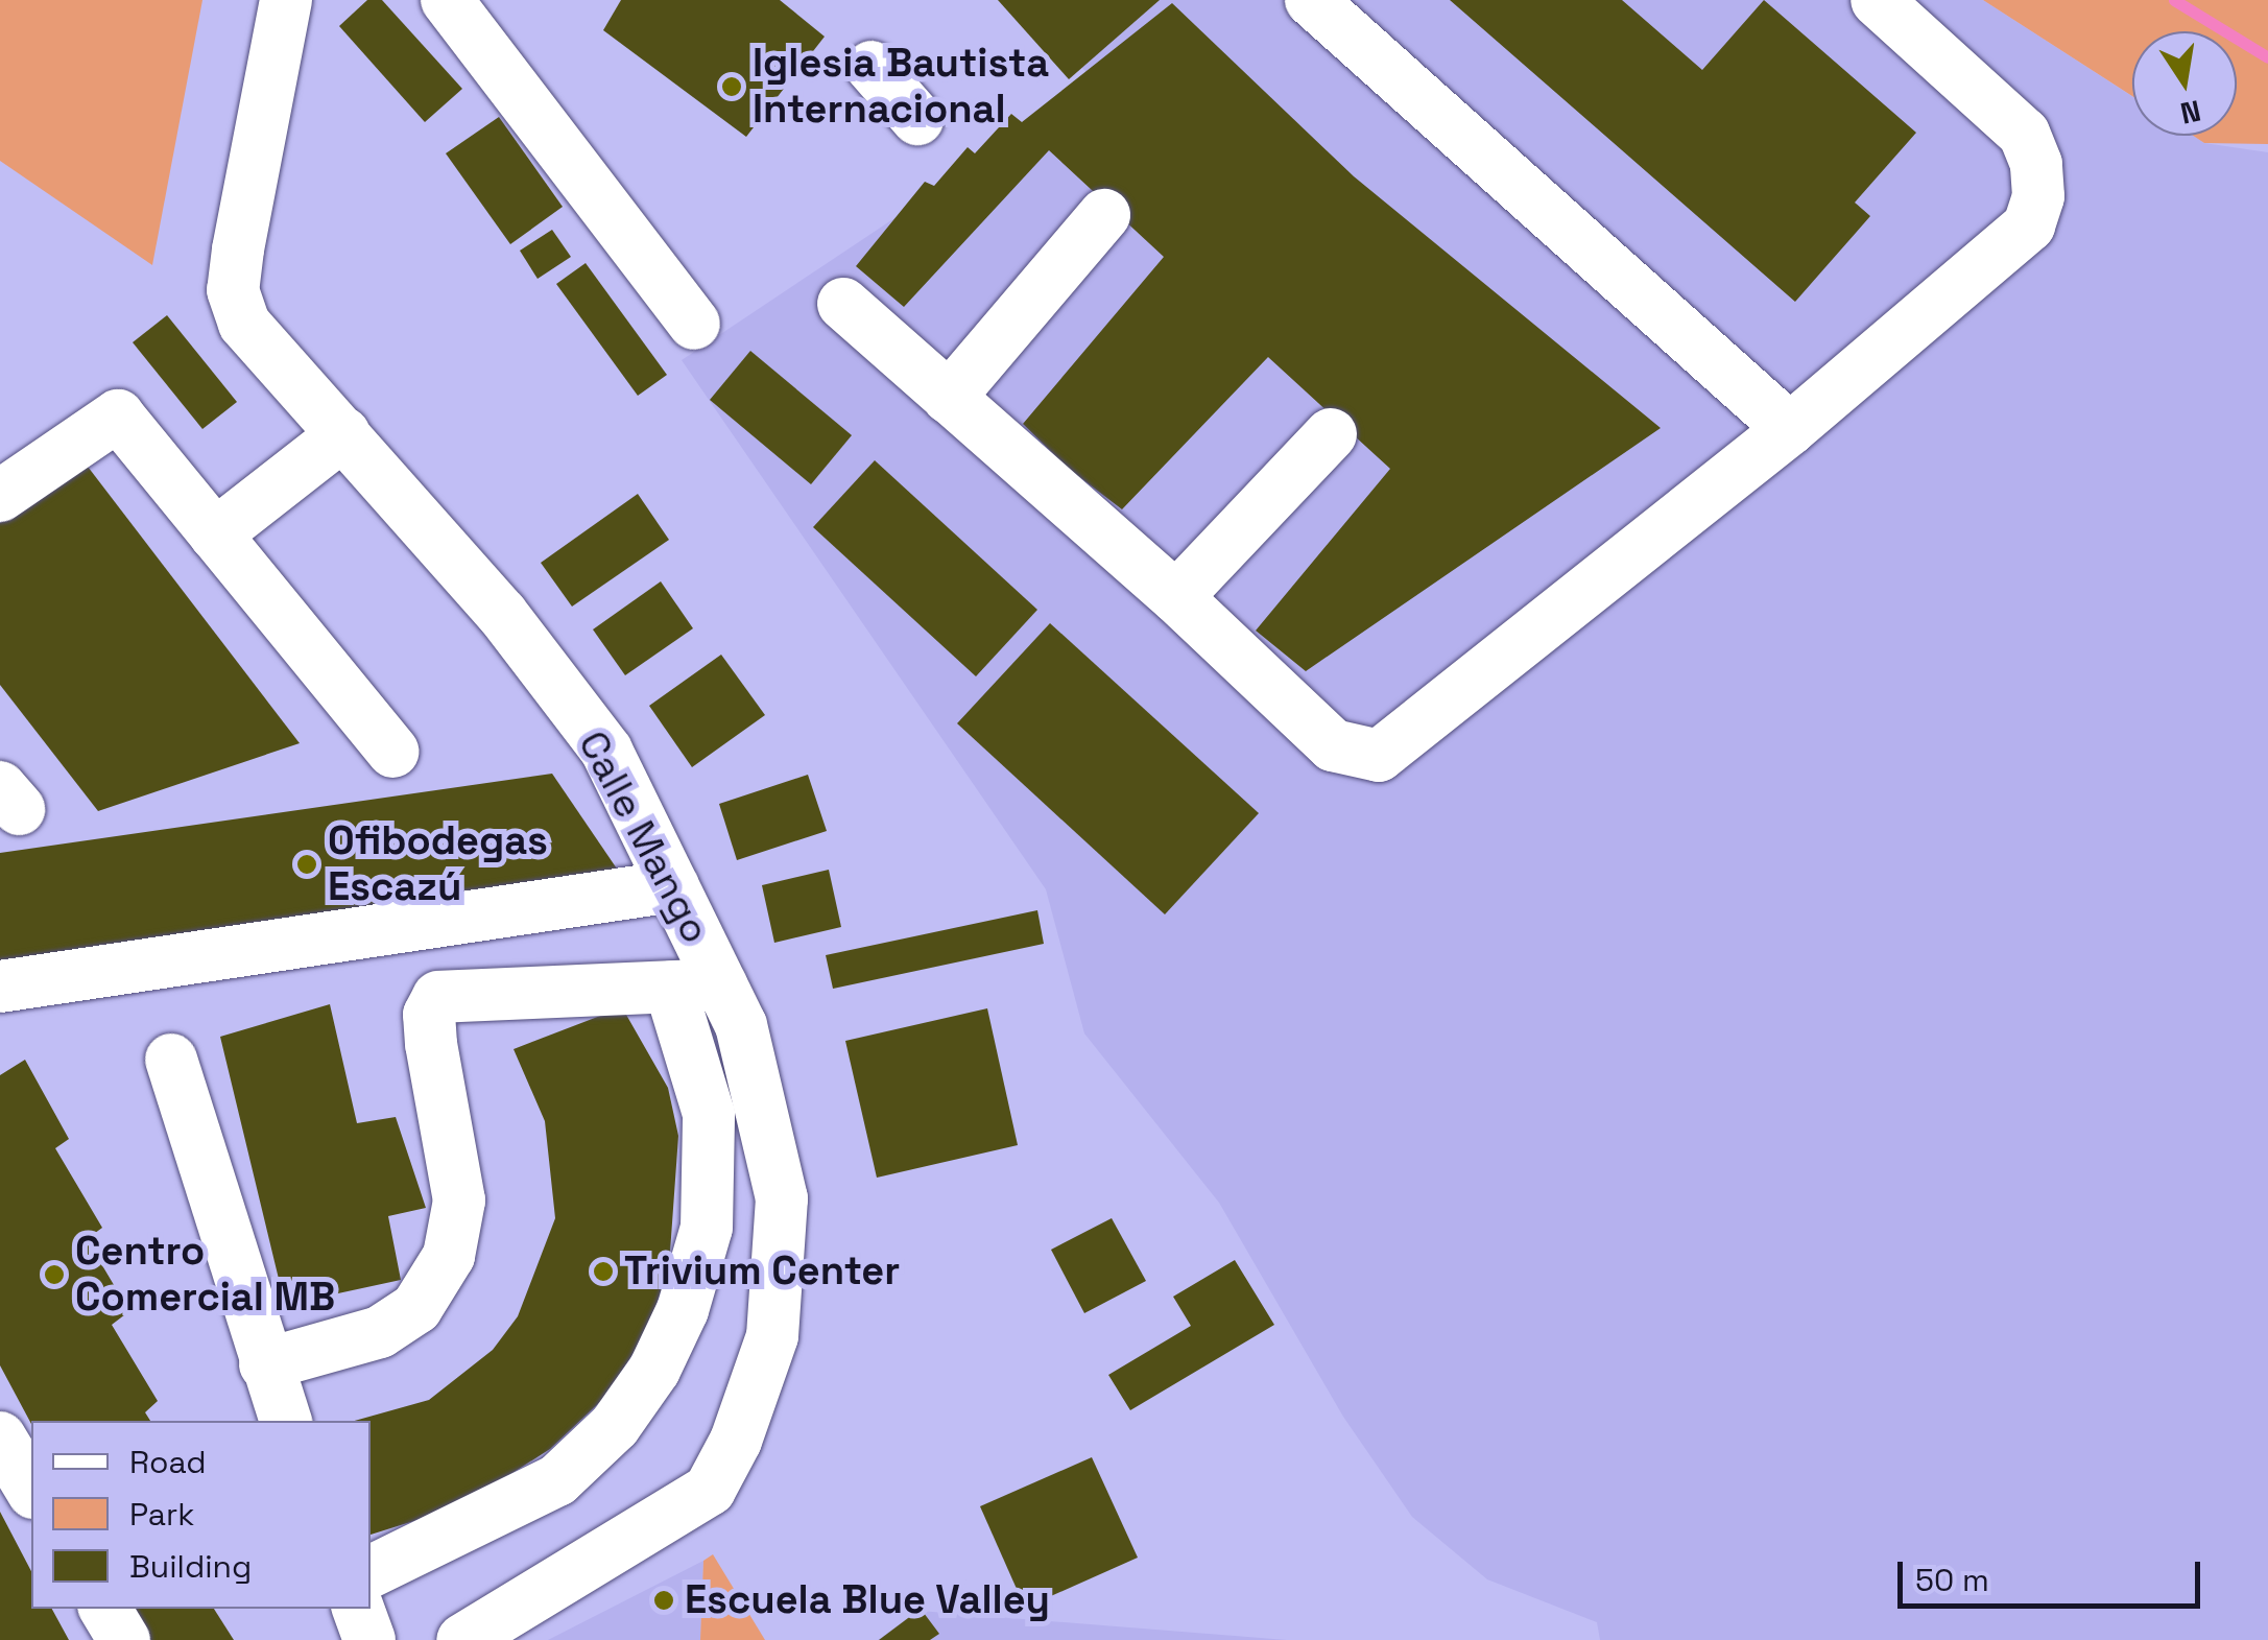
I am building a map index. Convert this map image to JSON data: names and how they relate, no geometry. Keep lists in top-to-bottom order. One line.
{"streets":{"street":["Calle Mango"]},"places":["Iglesia Bautista Internacional","Ofibodegas Escazú","Trivium Center","Centro Comercial MB","Escuela Blue Valley"],"legend":["Road","Park","Building"],"scale_bar":"50 m","north":"bottom"}
